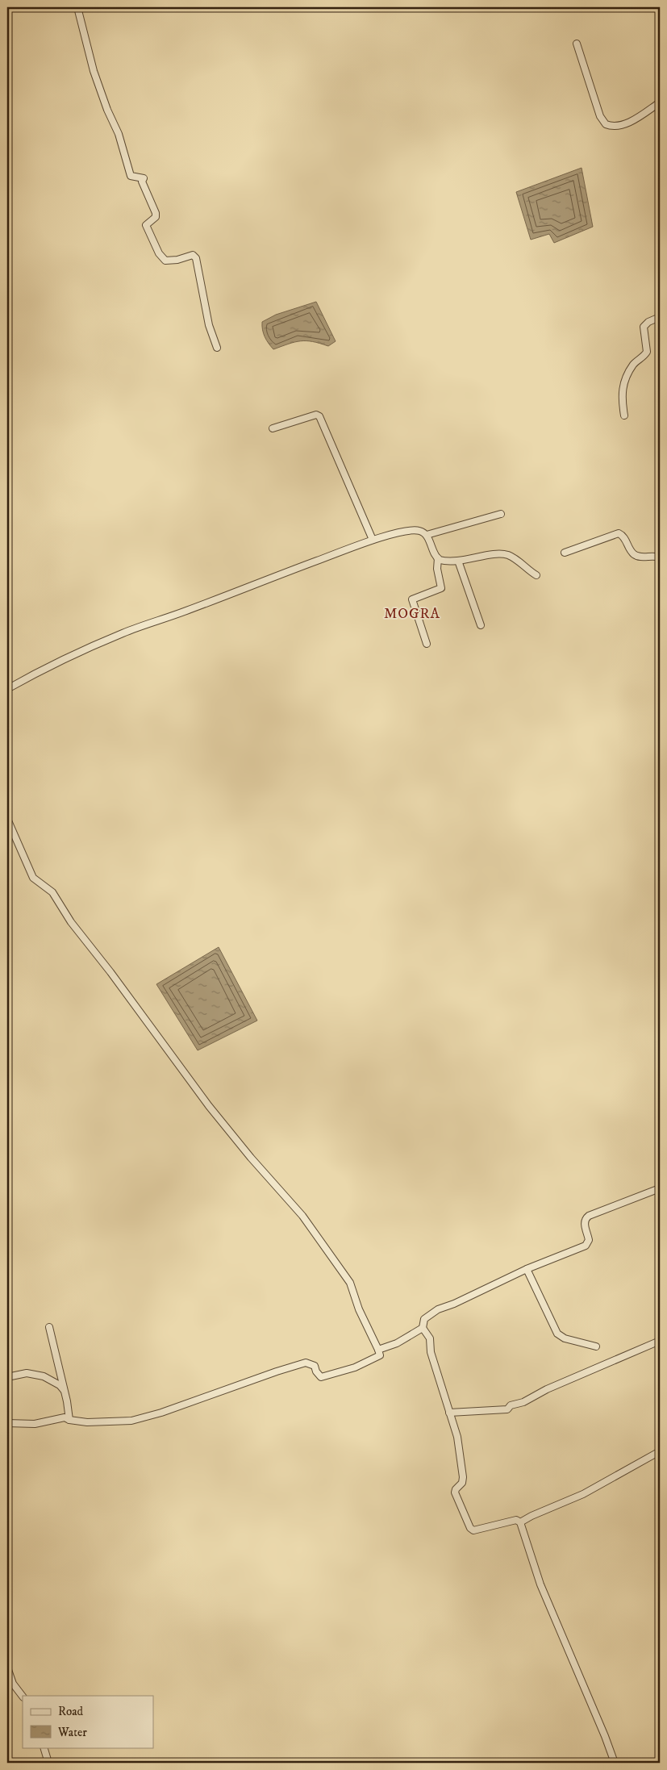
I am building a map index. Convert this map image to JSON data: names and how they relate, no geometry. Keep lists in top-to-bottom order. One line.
{"districts":["MOGRA"],"legend":["Road","Water"]}
